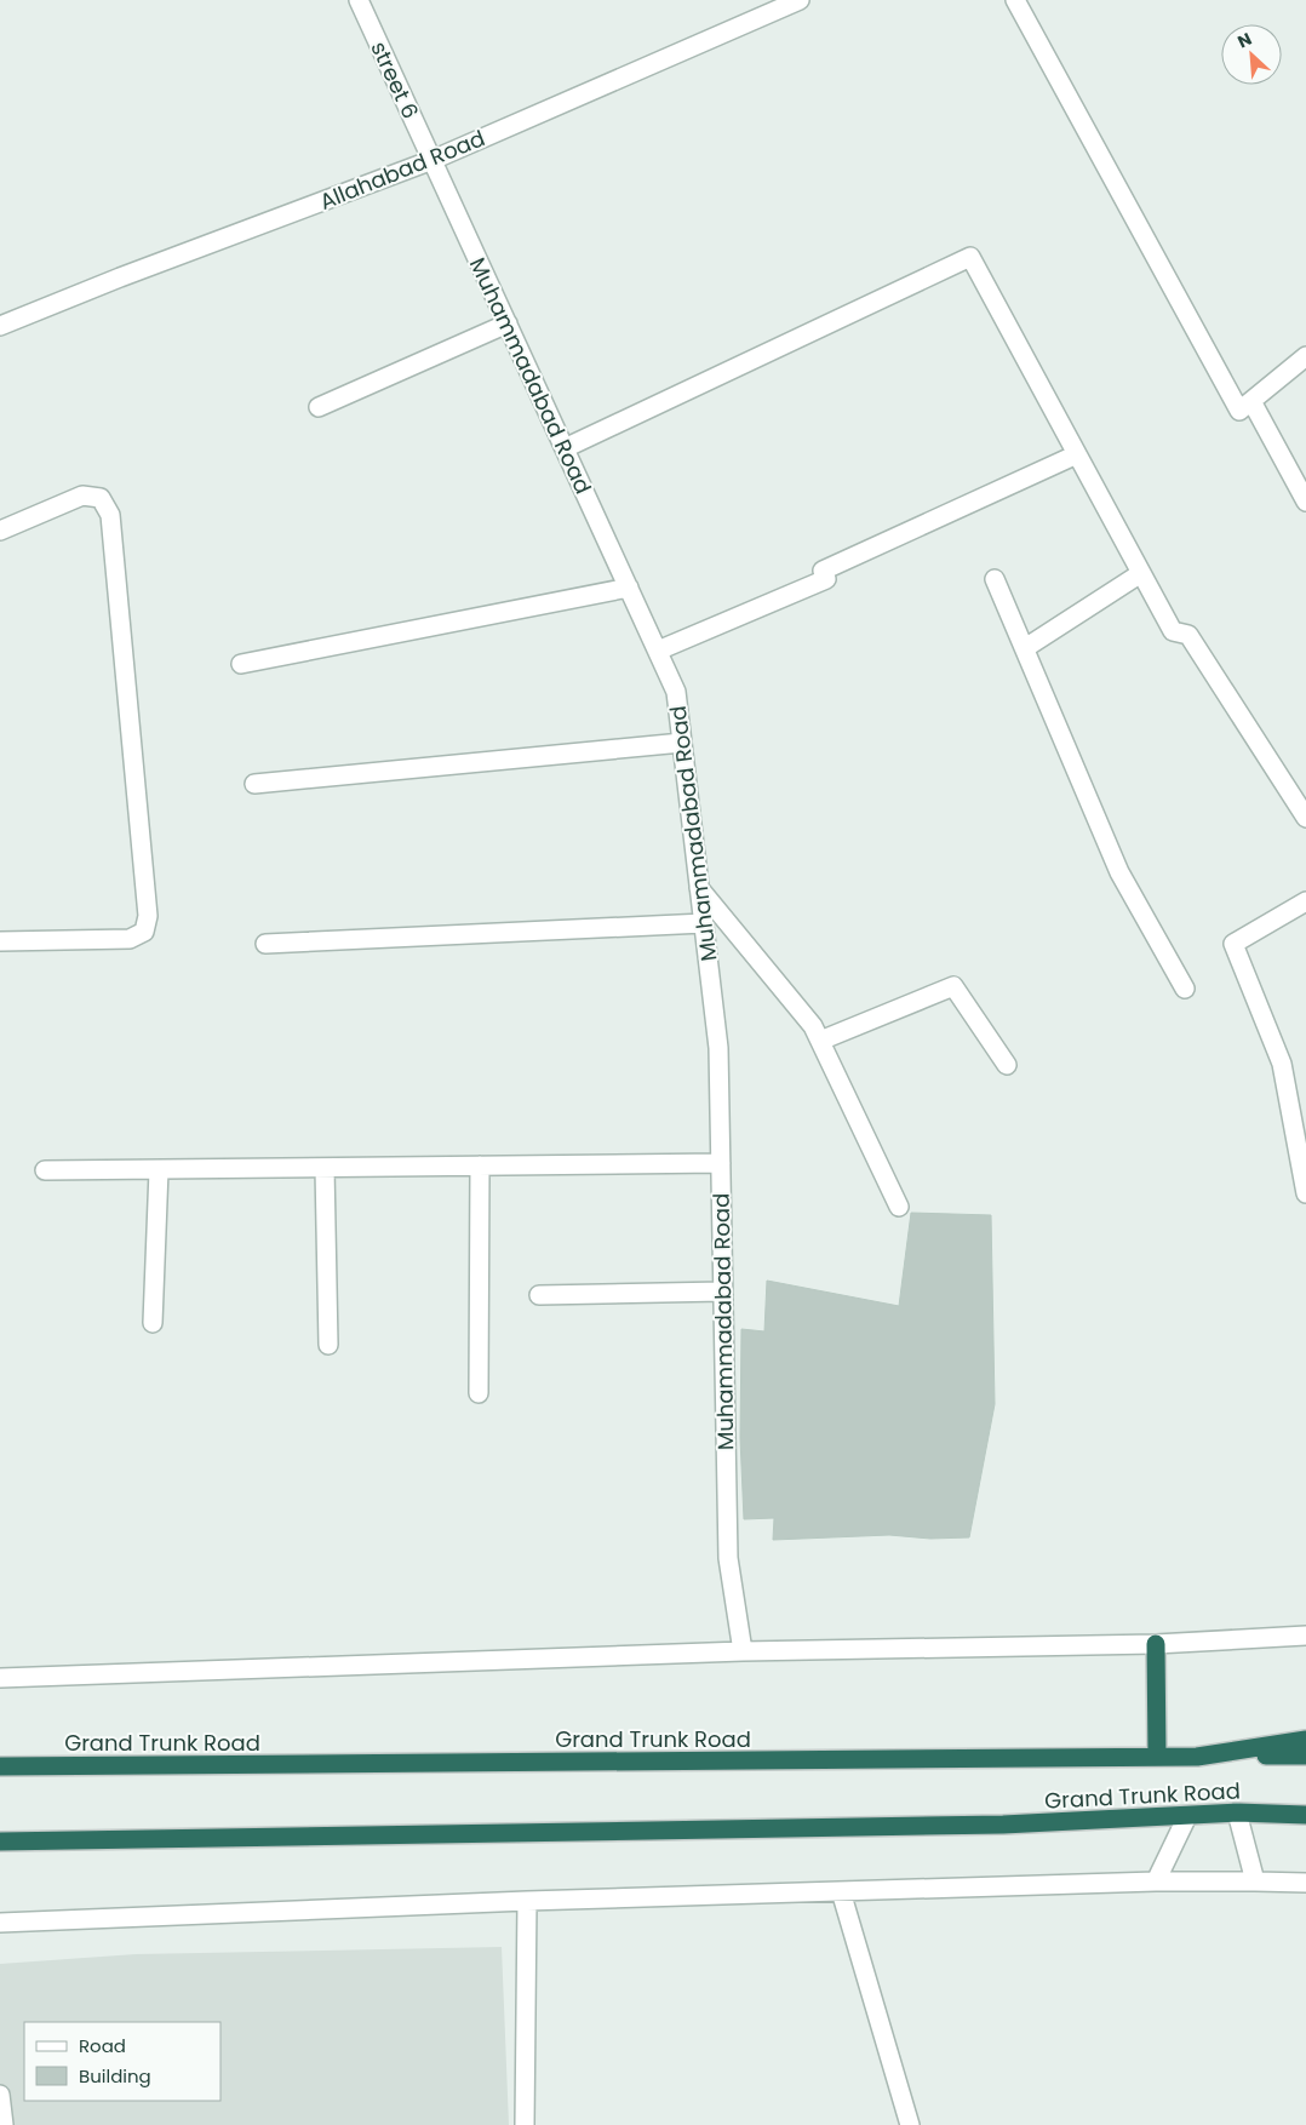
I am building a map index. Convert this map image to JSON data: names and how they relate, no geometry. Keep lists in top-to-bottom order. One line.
{"streets":{"highway":["Grand Trunk Road"],"street":["street 6","Allahabad Road","Muhammadabad Road"]},"crossings":[["street 6","Allahabad Road"],["street 6","Muhammadabad Road"],["Allahabad Road","Muhammadabad Road"]],"legend":["Road","Building"],"north":"top left"}
